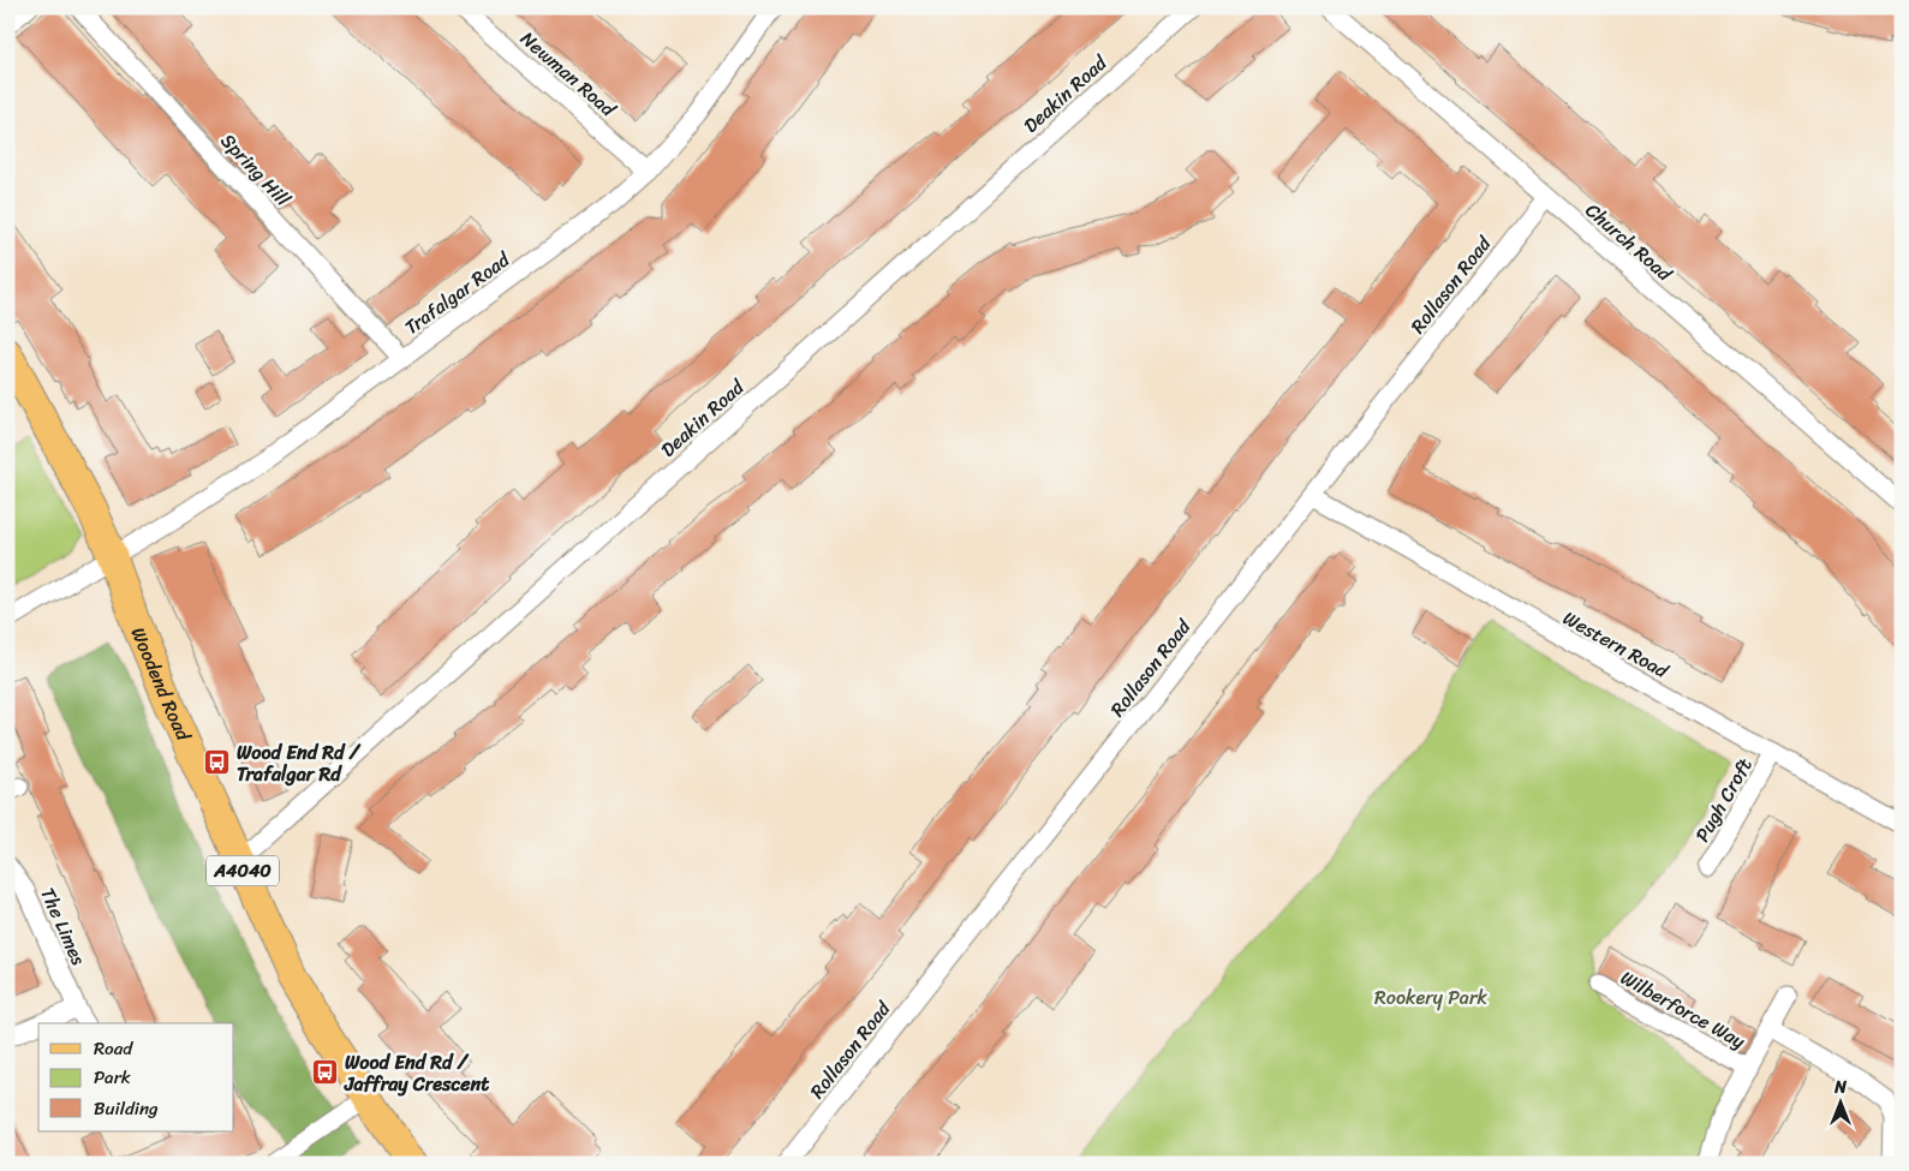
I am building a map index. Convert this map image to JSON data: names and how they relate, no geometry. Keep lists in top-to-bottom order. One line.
{"streets":{"main road":["Woodend Road","A4040"],"street":["Newman Road","Deakin Road","Spring Hill","Church Road","Rollason Road","Trafalgar Road","Western Road","Pugh Croft","The Limes","Wilberforce Way"]},"crossings":[["Newman Road","Trafalgar Road"],["Deakin Road","Woodend Road"],["Spring Hill","Trafalgar Road"],["Church Road","Rollason Road"],["Rollason Road","Western Road"],["Trafalgar Road","Woodend Road"],["Western Road","Pugh Croft"]],"parks":["Rookery Park"],"places":{"bus stop":["Wood End Rd / Trafalgar Rd","Wood End Rd / Jaffray Crescent"]},"legend":["Road","Park","Building"],"north":"top"}
